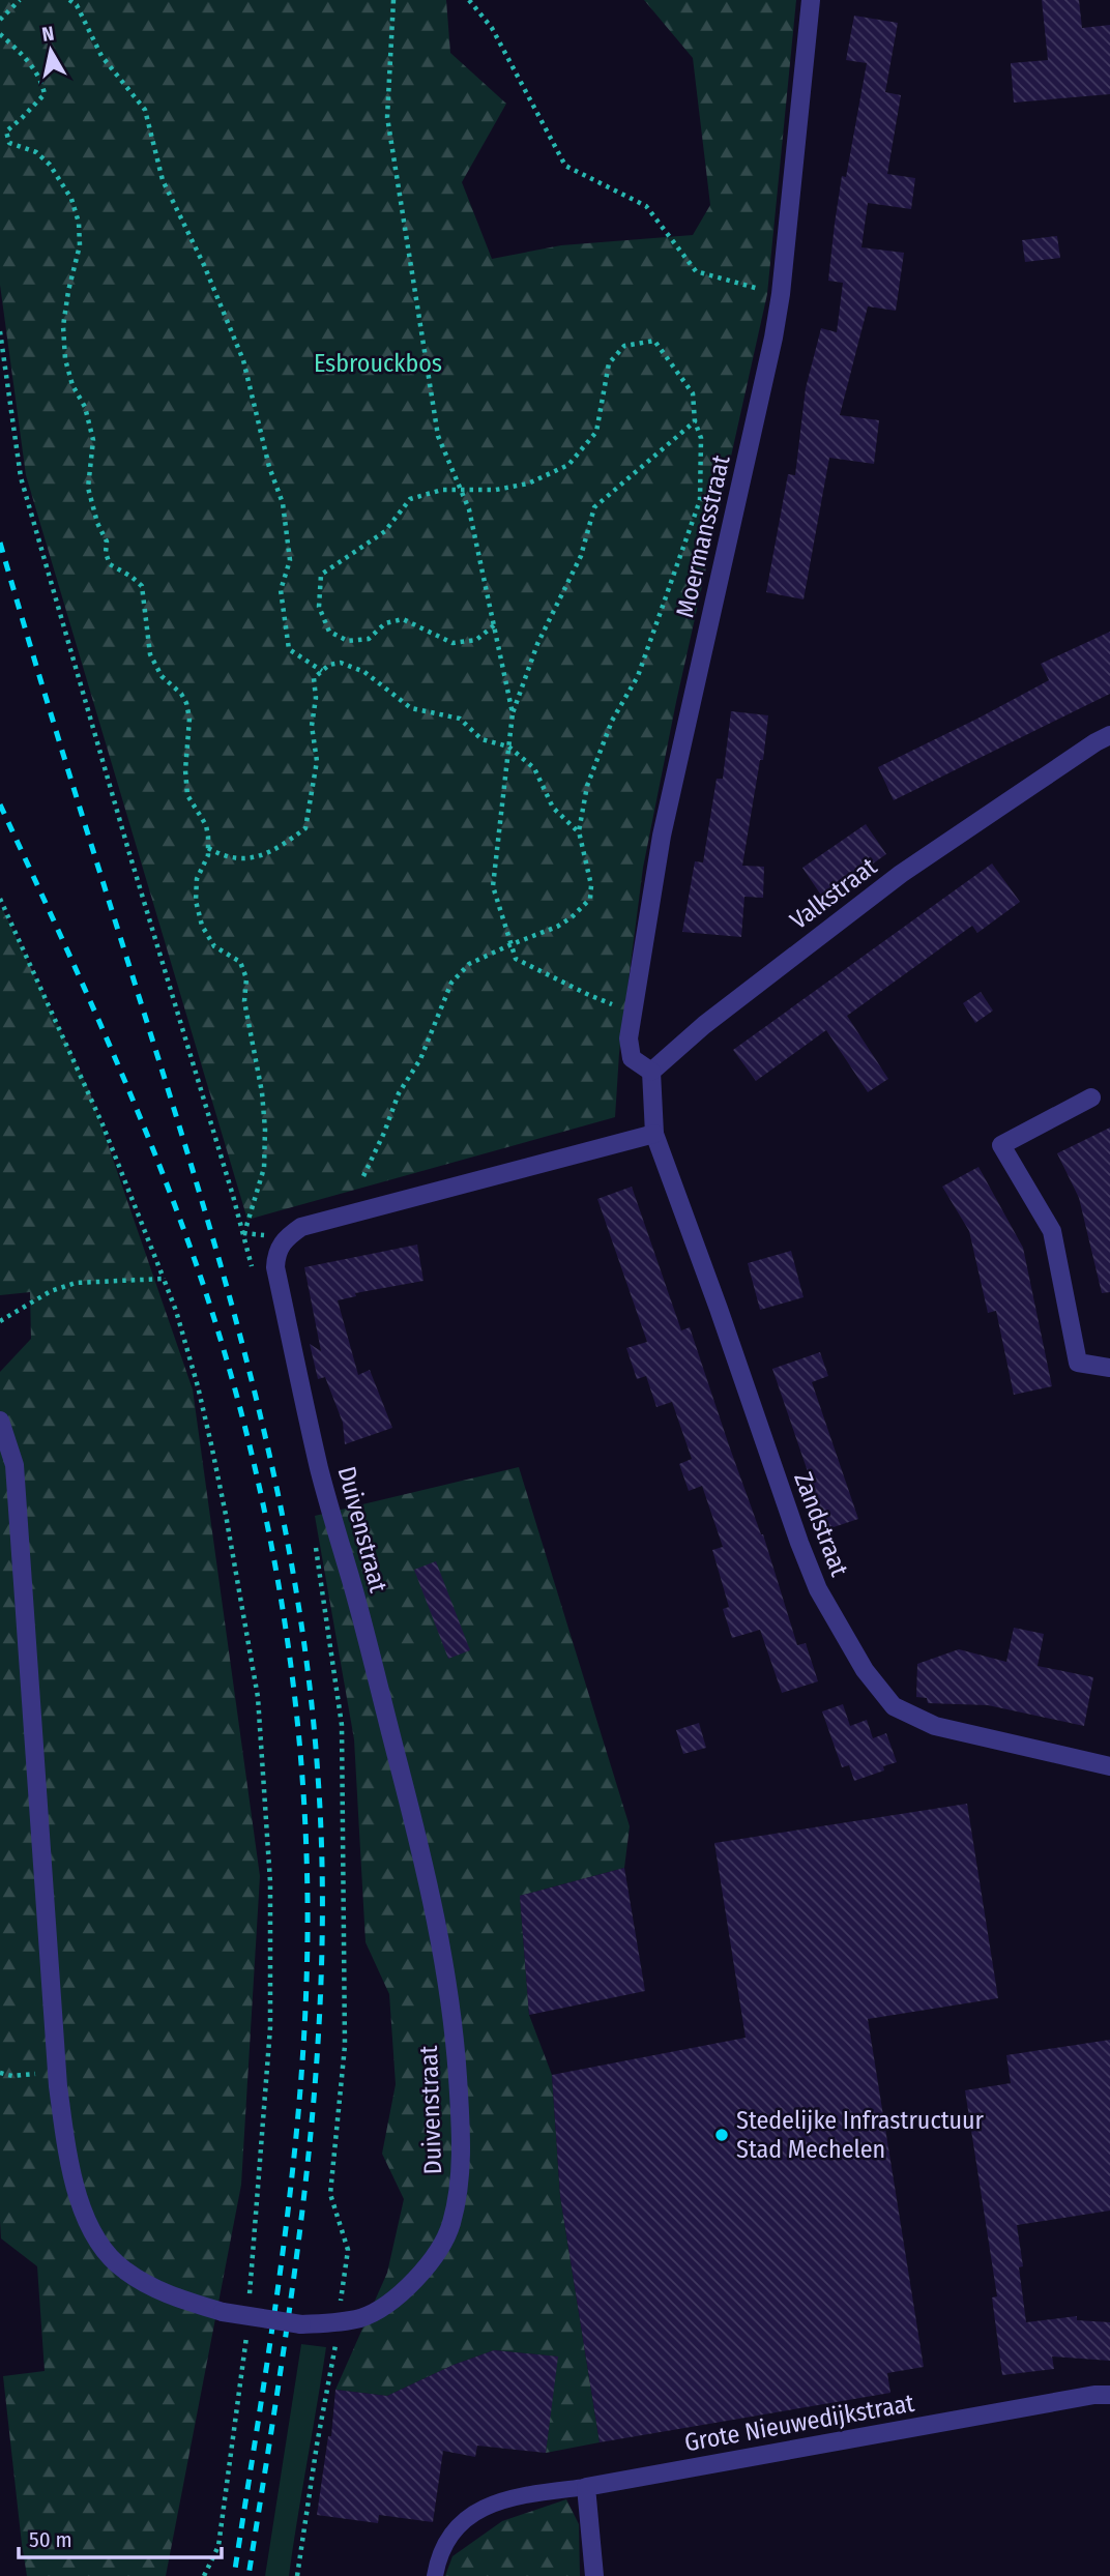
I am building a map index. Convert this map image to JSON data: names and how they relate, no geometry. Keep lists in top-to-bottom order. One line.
{"streets":{"street":["Moermansstraat","Valkstraat","Zandstraat","Duivenstraat","Grote Nieuwedijkstraat"]},"crossings":[["Moermansstraat","Valkstraat"],["Zandstraat","Duivenstraat"]],"parks":["Esbrouckbos"],"places":["Stedelijke Infrastructuur Stad Mechelen"],"scale_bar":"50 m","north":"top"}
